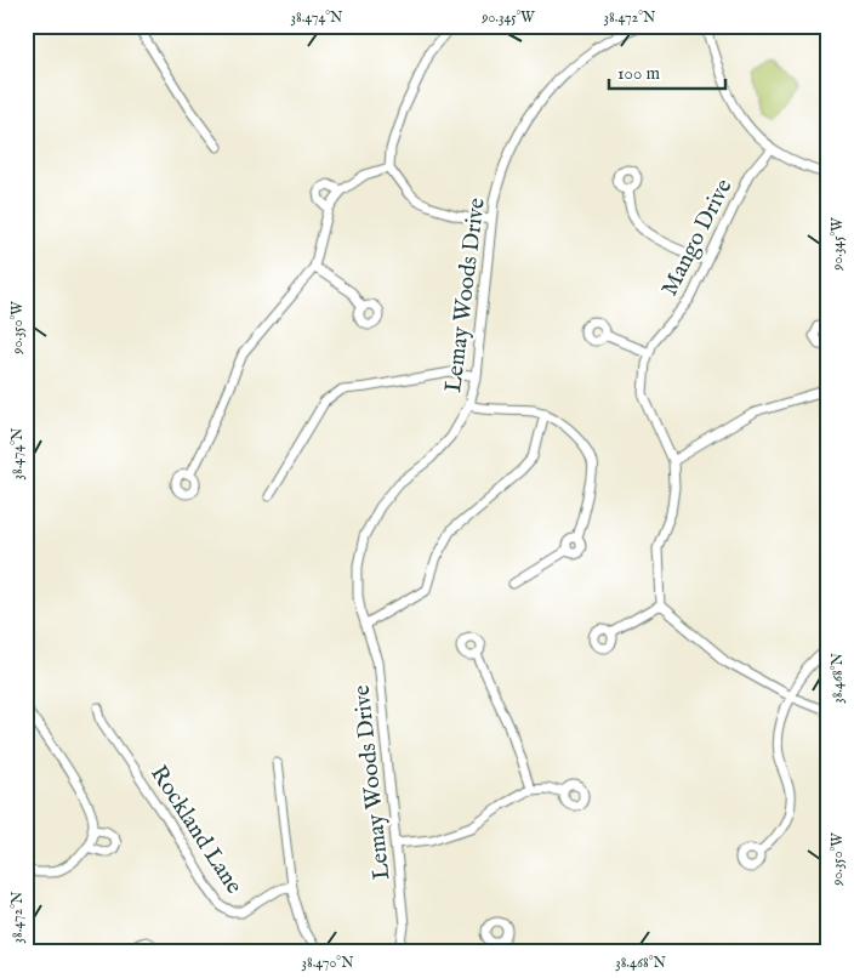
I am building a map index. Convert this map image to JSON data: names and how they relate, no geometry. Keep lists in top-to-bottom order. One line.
{"streets":{"street":["Mango Drive","Lemay Woods Drive","Rockland Lane"]},"scale_bar":"100 m","coordinates":["38.474°N","90.345°W","38.472°N","90.350°W","38.468°N","38.470°N"]}
